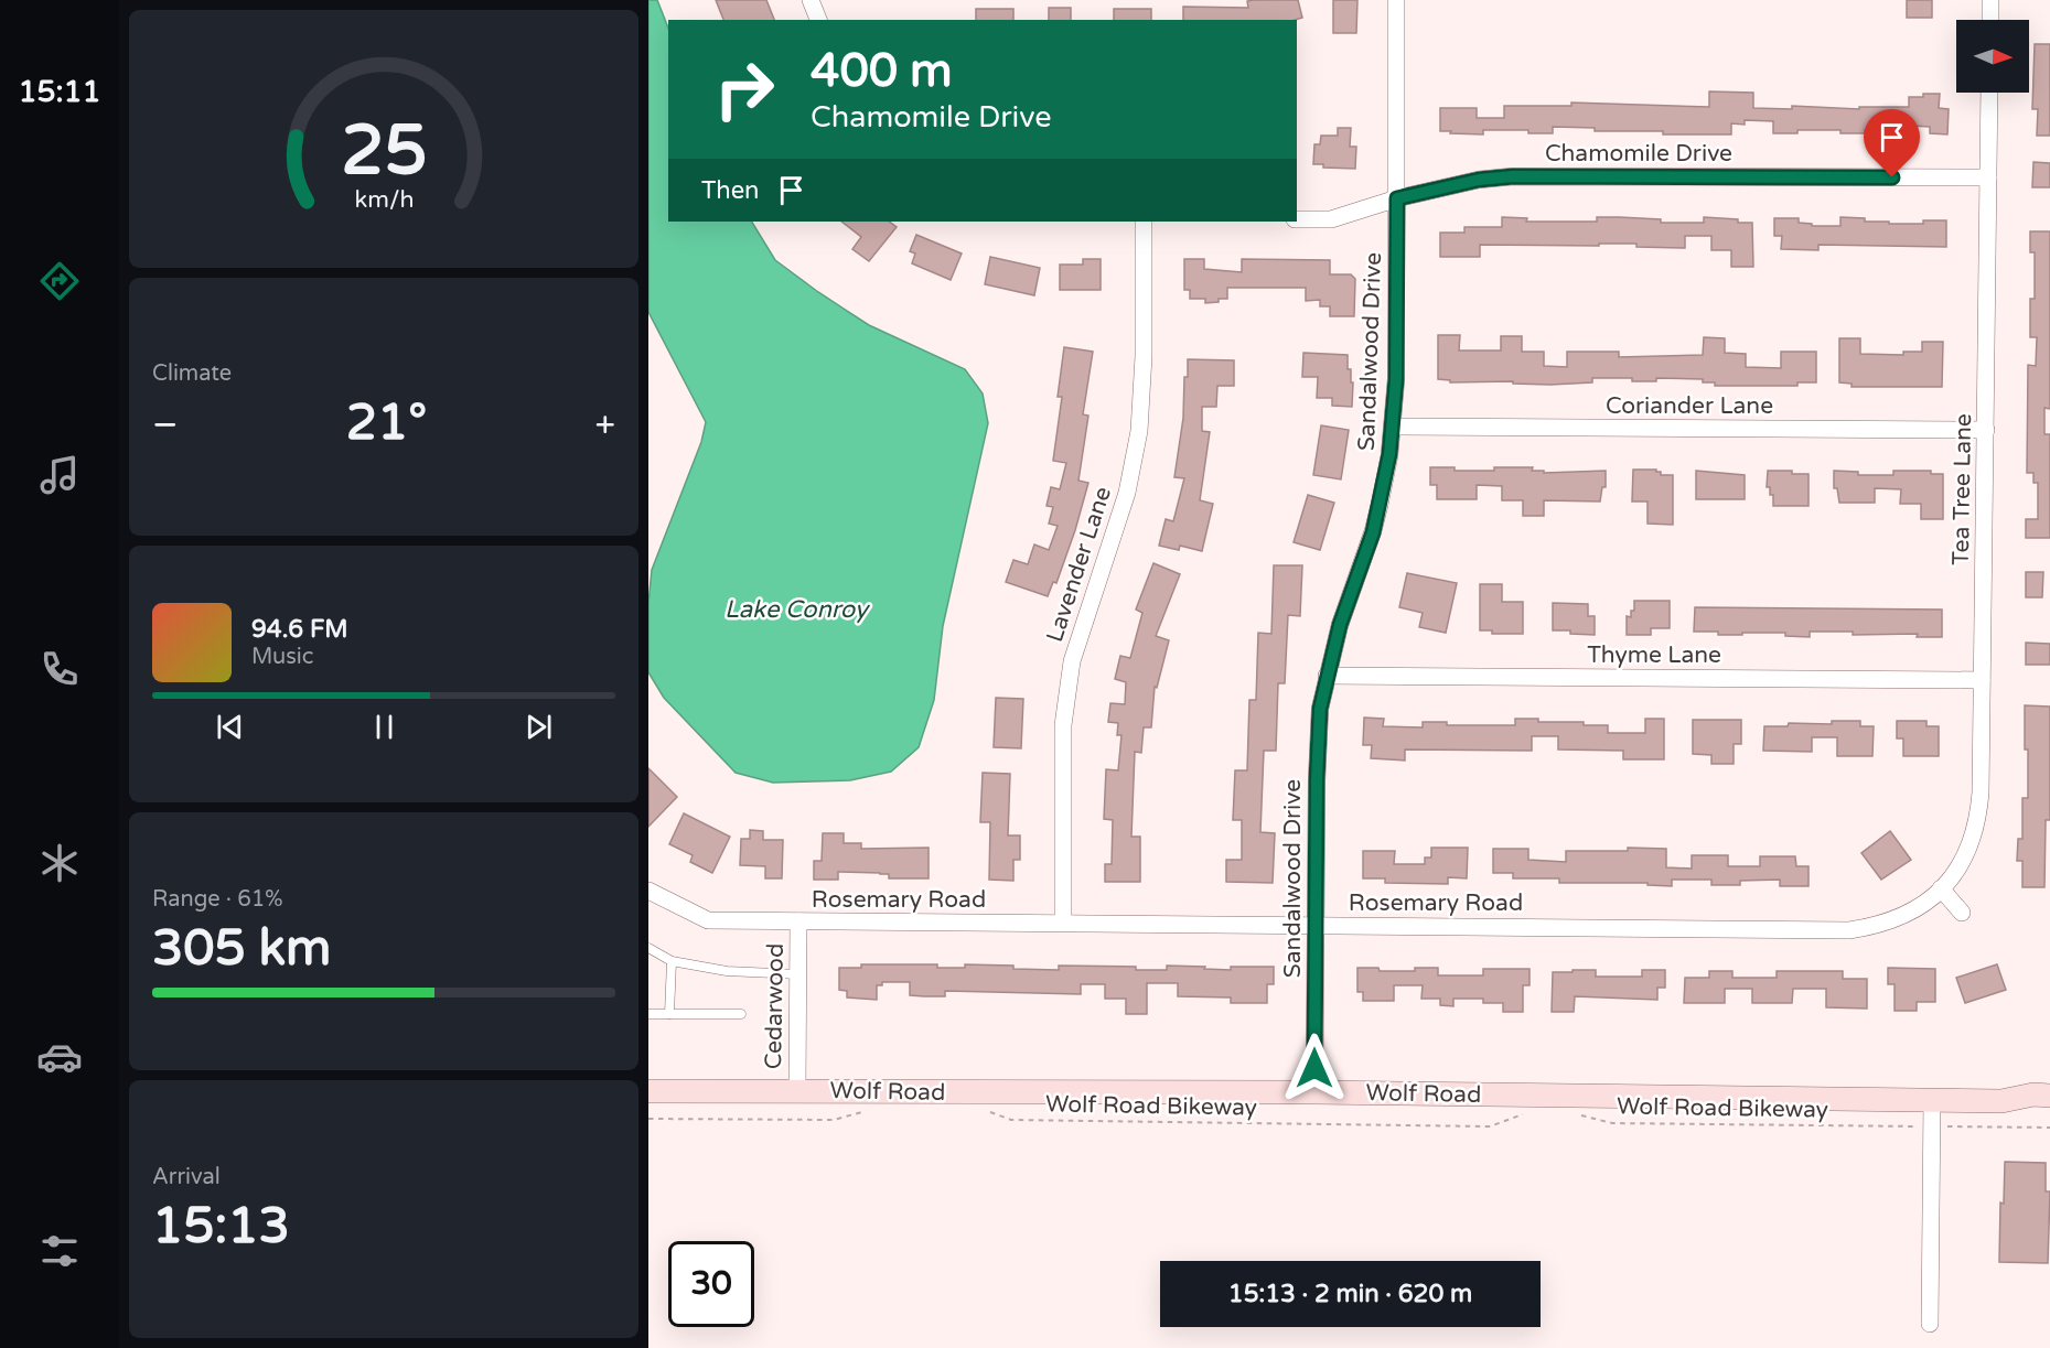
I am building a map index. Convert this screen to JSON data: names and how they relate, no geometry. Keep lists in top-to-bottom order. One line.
{"streets":{"main road":["Wolf Road"],"street":["Chamomile Drive","Sandalwood Drive","Coriander Lane","Tea Tree Lane","Lavender Lane","Thyme Lane","Rosemary Road","Cedarwood"],"path":["Wolf Road Bikeway"]},"crossings":[["Chamomile Drive","Sandalwood Drive"],["Chamomile Drive","Tea Tree Lane"],["Sandalwood Drive","Coriander Lane"],["Sandalwood Drive","Thyme Lane"],["Sandalwood Drive","Rosemary Road"],["Sandalwood Drive","Wolf Road"],["Coriander Lane","Tea Tree Lane"],["Tea Tree Lane","Thyme Lane"],["Tea Tree Lane","Rosemary Road"],["Lavender Lane","Rosemary Road"],["Rosemary Road","Cedarwood"],["Cedarwood","Wolf Road"]],"water":["Lake Conroy"],"north":"right","page":{"tabs":"15:11","turn":["400 m","Chamomile Drive"],"then":"Then","tile":["Climate",["Range · 61%","305 km"],["Arrival","15:13"]],"heat":["−","21°","+"],"song":["94.6 FM","Music"],"limit":"30","trip":"15:13 · 2 min · 620 m","gauge":["25","km/h"]}}
